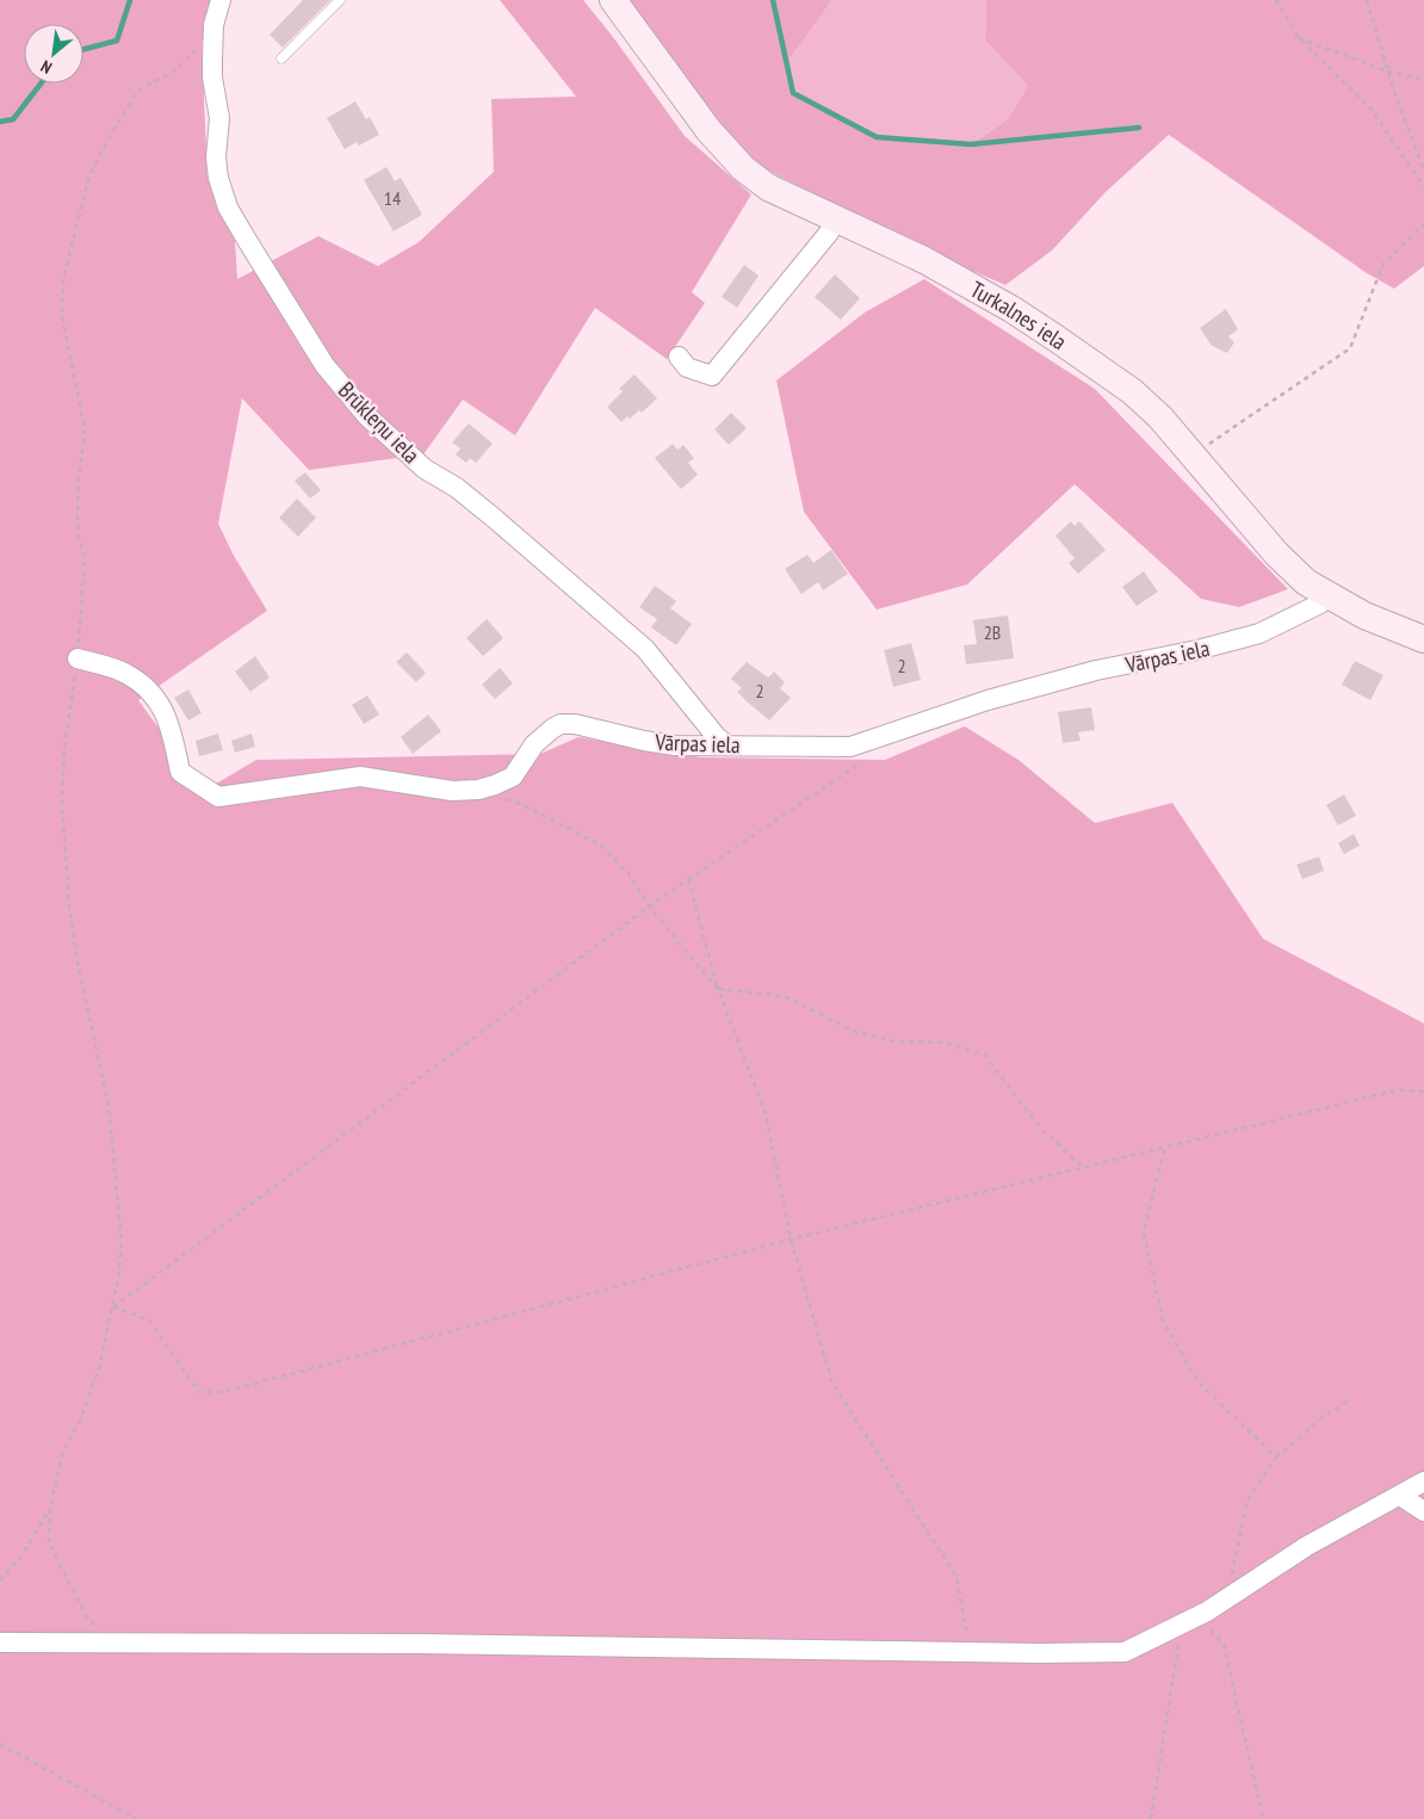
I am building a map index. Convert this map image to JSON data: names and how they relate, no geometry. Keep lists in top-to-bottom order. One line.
{"streets":{"main road":["Turkalnes iela"],"street":["Brūkleņu iela","Vārpas iela"]},"crossings":[["Turkalnes iela","Vārpas iela"],["Brūkleņu iela","Vārpas iela"]],"house_numbers":["14","2B","2","2"],"north":"bottom left"}
